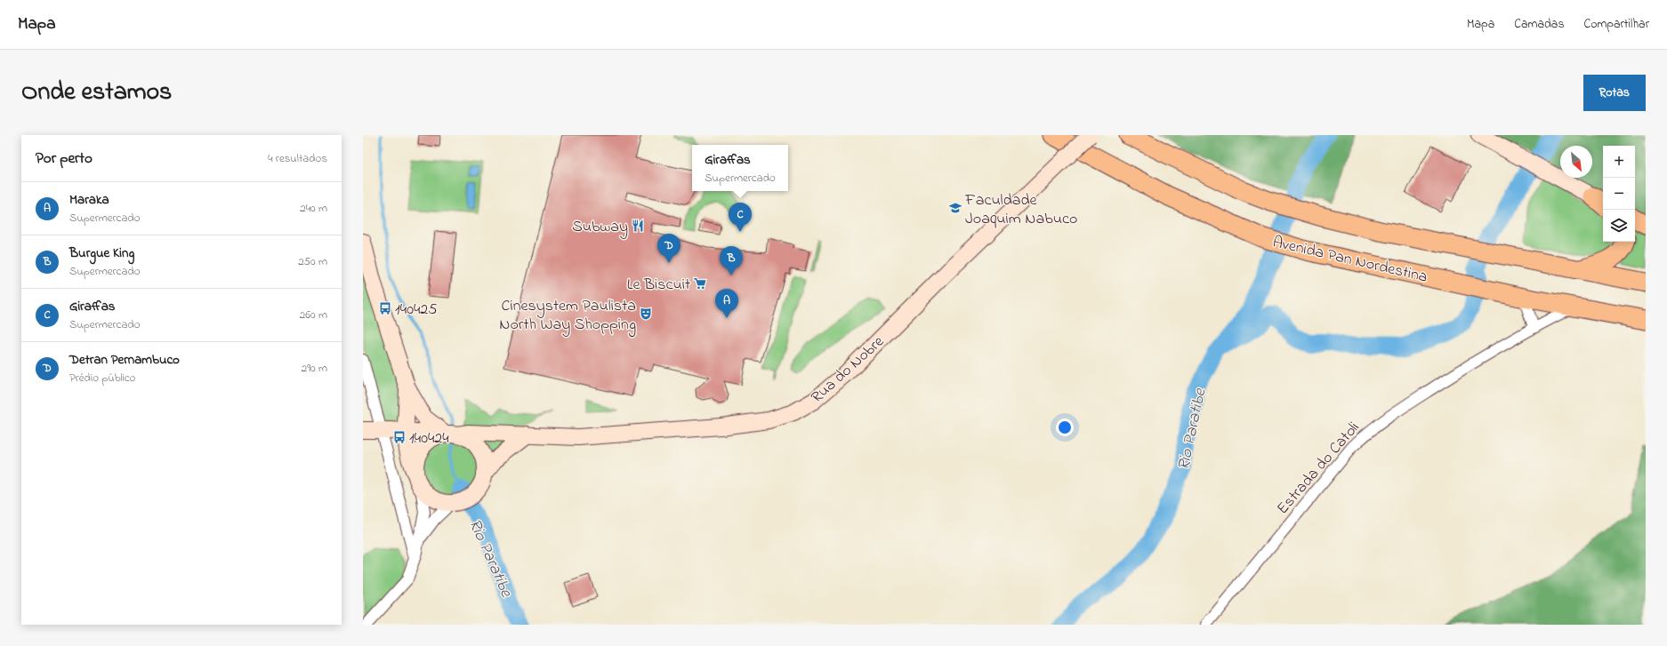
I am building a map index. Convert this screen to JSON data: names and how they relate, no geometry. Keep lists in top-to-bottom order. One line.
{"streets":{"highway":["Avenida Pan Nordestina"],"main road":["Rua do Nobre"],"street":["Estrada do Catoli"]},"crossings":[["Avenida Pan Nordestina","Estrada do Catoli"]],"water":["Rio Paratibe"],"places":{"school or university":["Faculdade Joaquim Nabuco"],"restaurant":["Subway"],"supermarket":["Le Biscuit"],"bus stop":["140425","140424"],"theatre":["Cinesystem Paulista North Way Shopping"]},"north":"bottom right","page":{"header":"Mapa","nav":["Mapa","Camadas","Compartilhar"],"title":"Onde estamos","buttons":"Rotas","heading":["Por perto","4 resultados"],"popup":["Giraffas","Supermercado"],"map_buttons":["+","−"],"list":[{"mark":"A","name":"Maraka","note":"Supermercado","value":"240 m"},{"mark":"B","name":"Burgue King","note":"Supermercado","value":"250 m"},{"mark":"C","name":"Giraffas","note":"Supermercado","value":"260 m"},{"mark":"D","name":"Detran Pernambuco","note":"Prédio público","value":"290 m"}],"pins":["C","D","B","A"]}}
